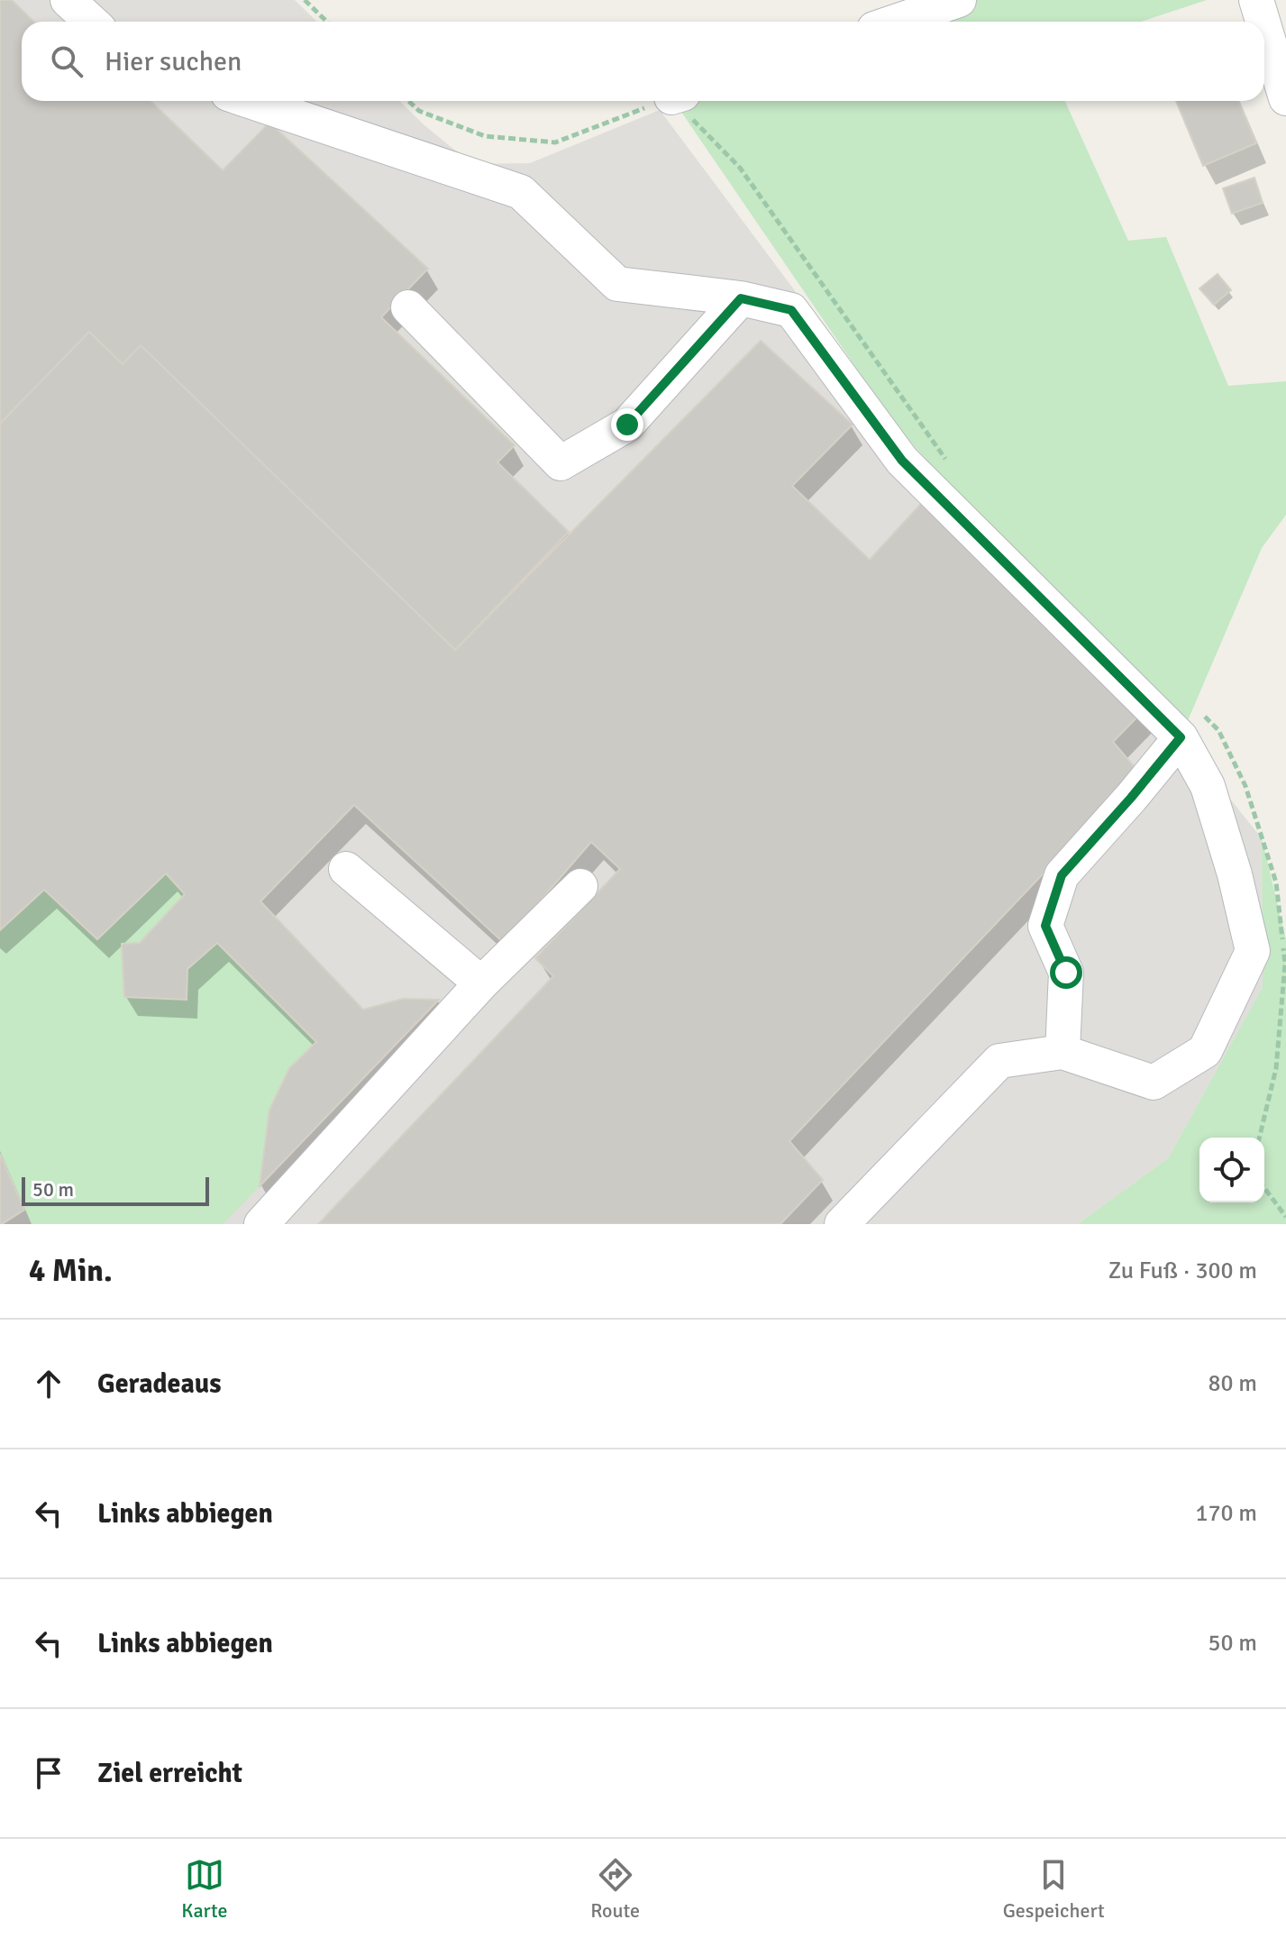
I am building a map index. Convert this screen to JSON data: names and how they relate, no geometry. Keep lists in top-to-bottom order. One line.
{"scale_bar":"50 m","page":{"search":"Hier suchen","scale":"50 m","heading":["4 Min.","Zu Fuß · 300 m"],"list":[["Geradeaus","80 m"],["Links abbiegen","170 m"],["Links abbiegen","50 m"],"Ziel erreicht"],"nav":["Karte","Route","Gespeichert"]}}
